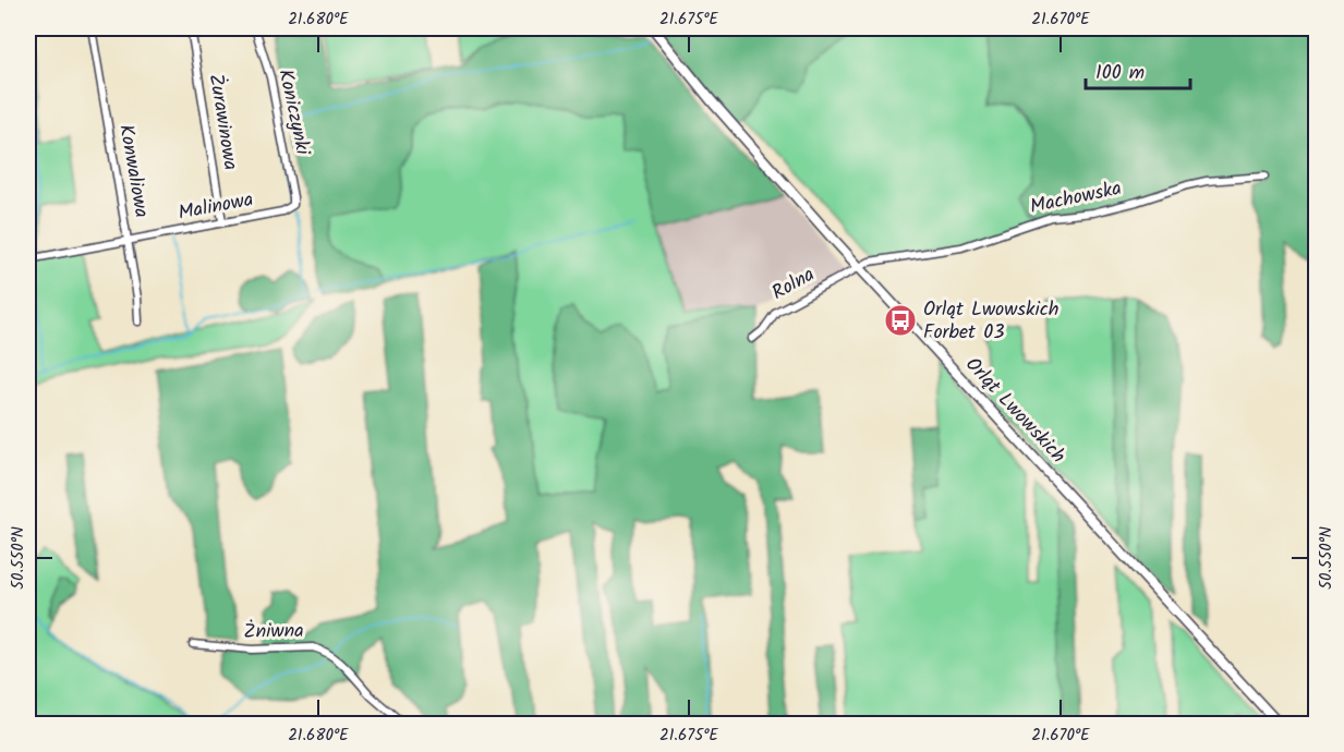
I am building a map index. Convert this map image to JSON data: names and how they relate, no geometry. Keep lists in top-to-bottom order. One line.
{"streets":{"street":["Koniczynki","Żurawinowa","Konwaliowa","Machowska","Malinowa","Rolna","Orląt Lwowskich","Żniwna"]},"crossings":[["Koniczynki","Malinowa"],["Żurawinowa","Malinowa"],["Konwaliowa","Malinowa"],["Machowska","Rolna"],["Machowska","Orląt Lwowskich"],["Rolna","Orląt Lwowskich"]],"places":{"bus stop":["Orląt Lwowskich Forbet 03"]},"scale_bar":"100 m","coordinates":["21.680°E","21.675°E","21.670°E","50.550°N"]}
